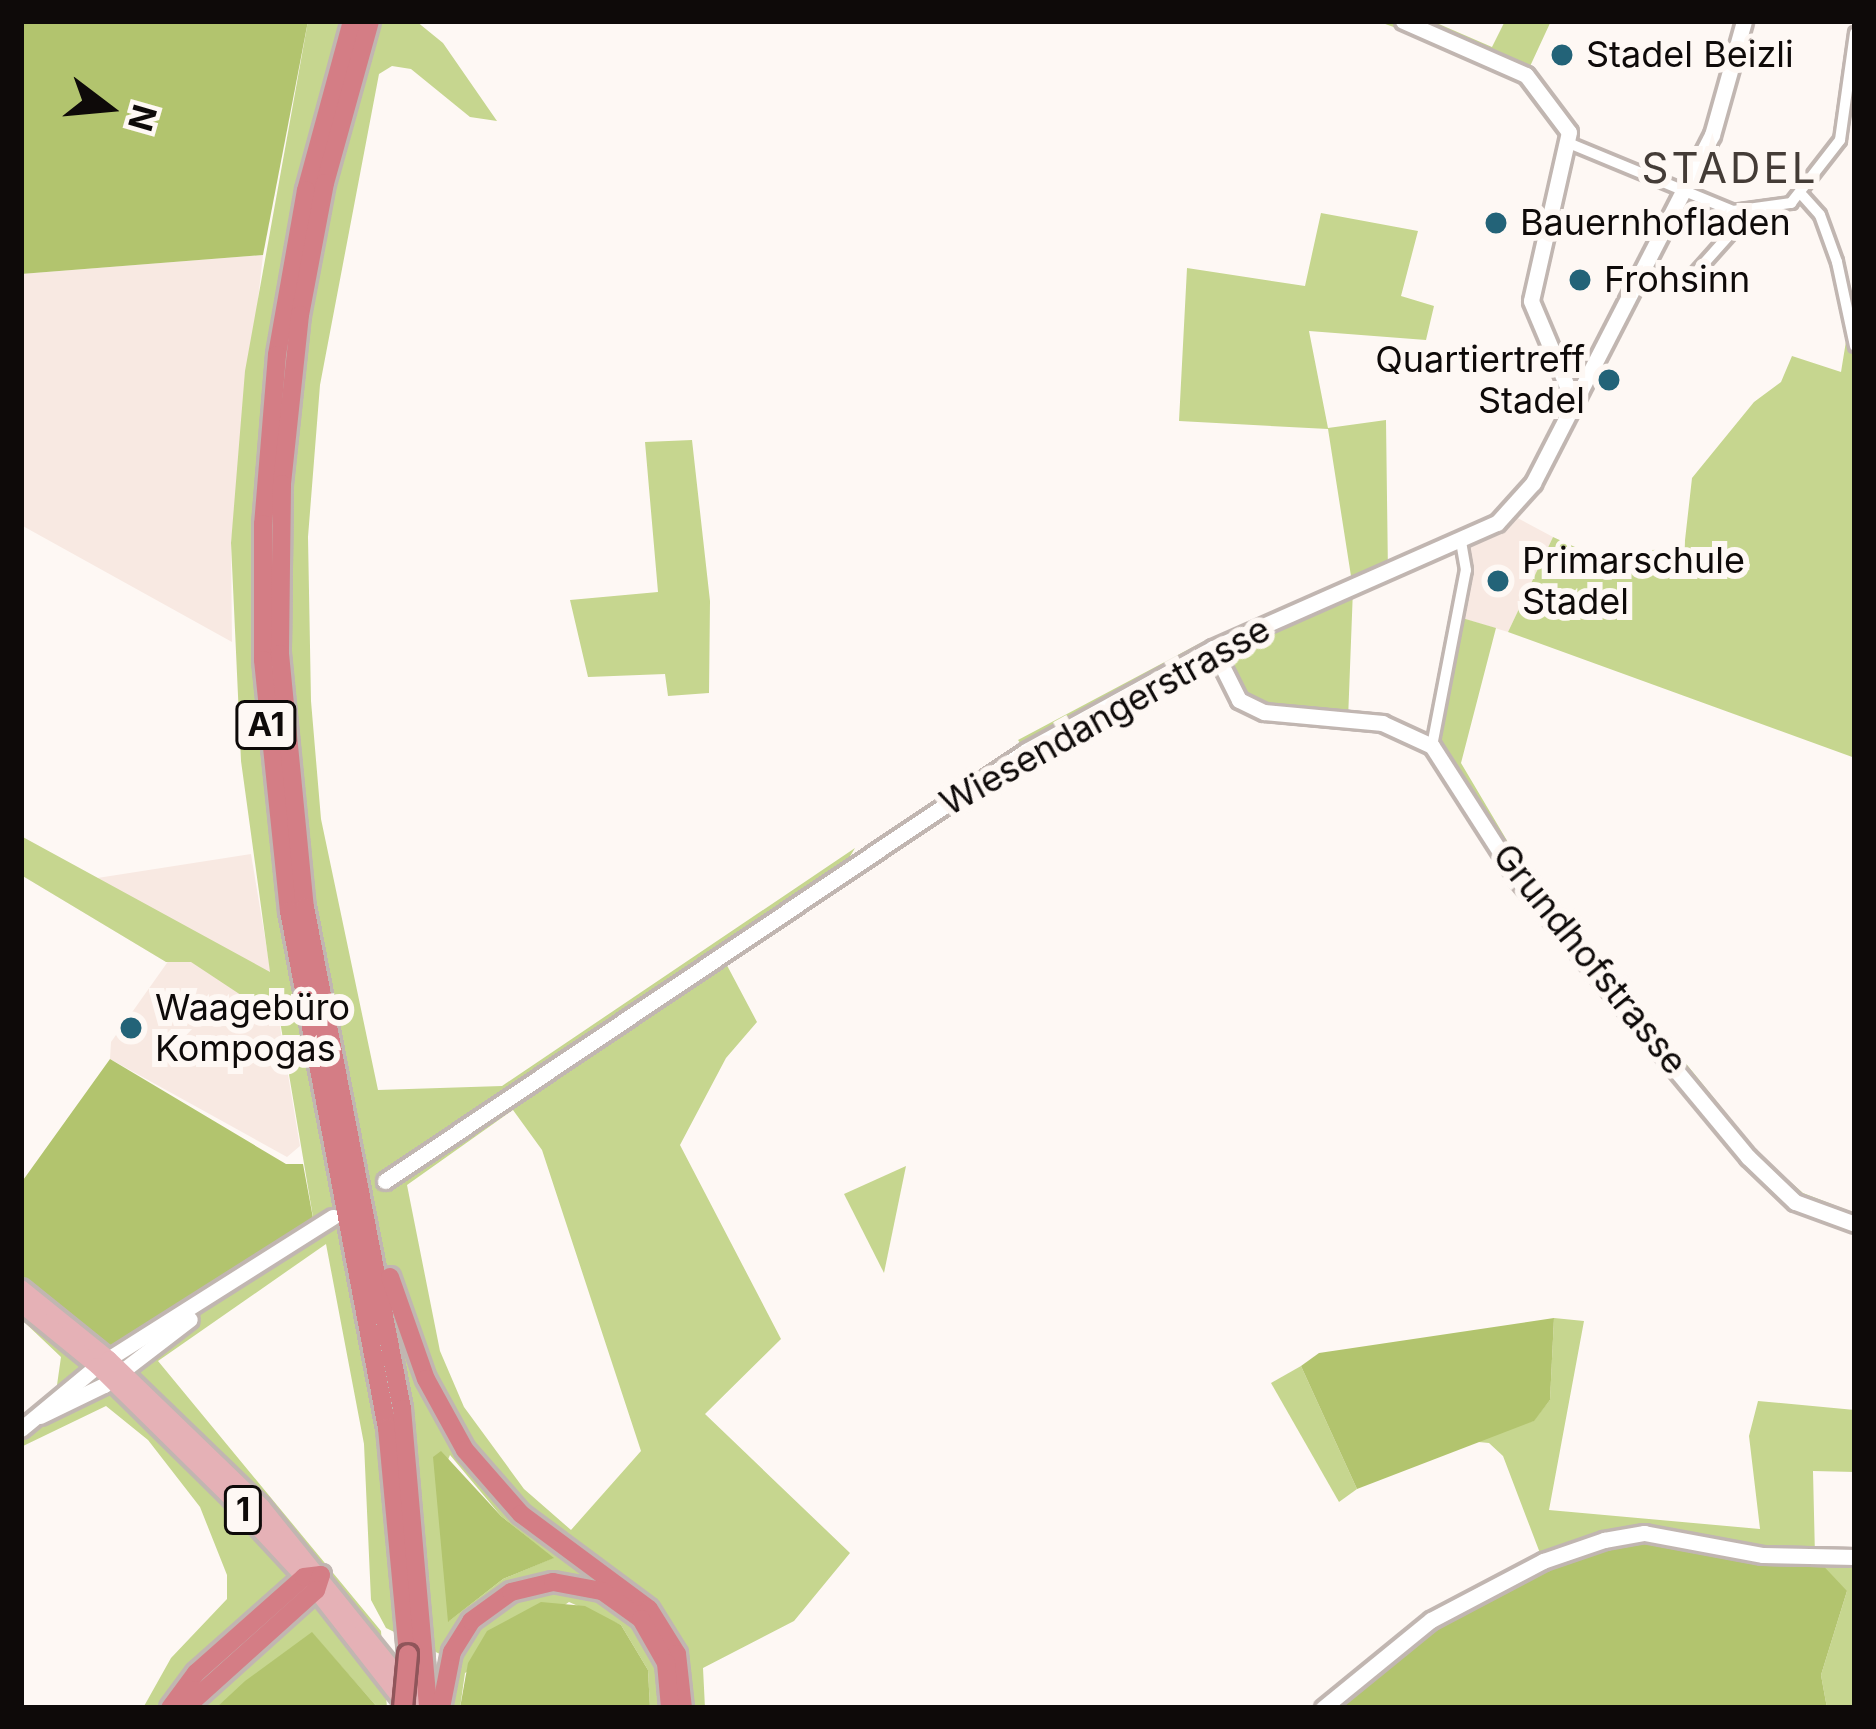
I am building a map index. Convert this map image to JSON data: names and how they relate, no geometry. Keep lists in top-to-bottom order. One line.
{"streets":{"highway":["A1"],"main road":["Wiesendangerstrasse","Grundhofstrasse","1"]},"crossings":[["A1","1"]],"districts":["STADEL"],"places":["Stadel Beizli","Bauernhofladen","Frohsinn","Quartiertreff Stadel","Primarschule Stadel","Waagebüro Kompogas"],"north":"right"}
